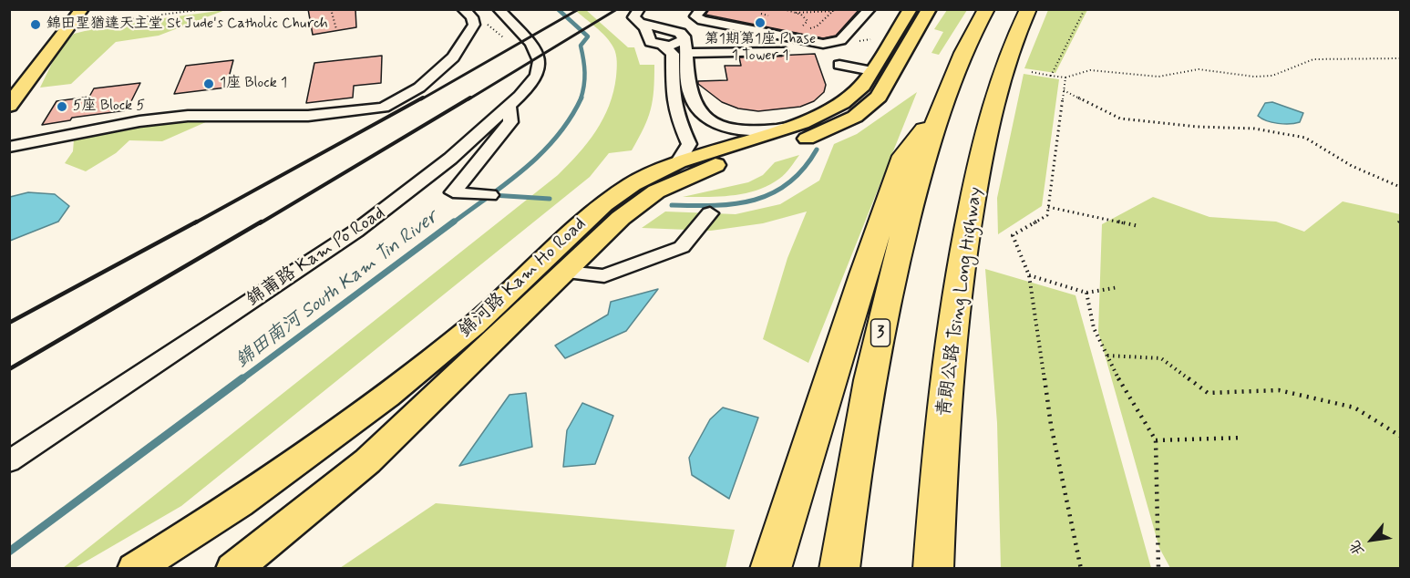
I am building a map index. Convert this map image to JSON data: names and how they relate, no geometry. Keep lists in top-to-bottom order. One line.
{"streets":{"highway":["青朗公路 Tsing Long Highway","3"],"main road":["錦河路 Kam Ho Road"],"street":["錦莆路 Kam Po Road"]},"water":["錦田南河 South Kam Tin River"],"places":["第1期第1座 Phase 1 Tower 1","錦田聖猶達天主堂 St Jude's Catholic Church","1座 Block 1","5座 Block 5"],"north":"bottom left"}
